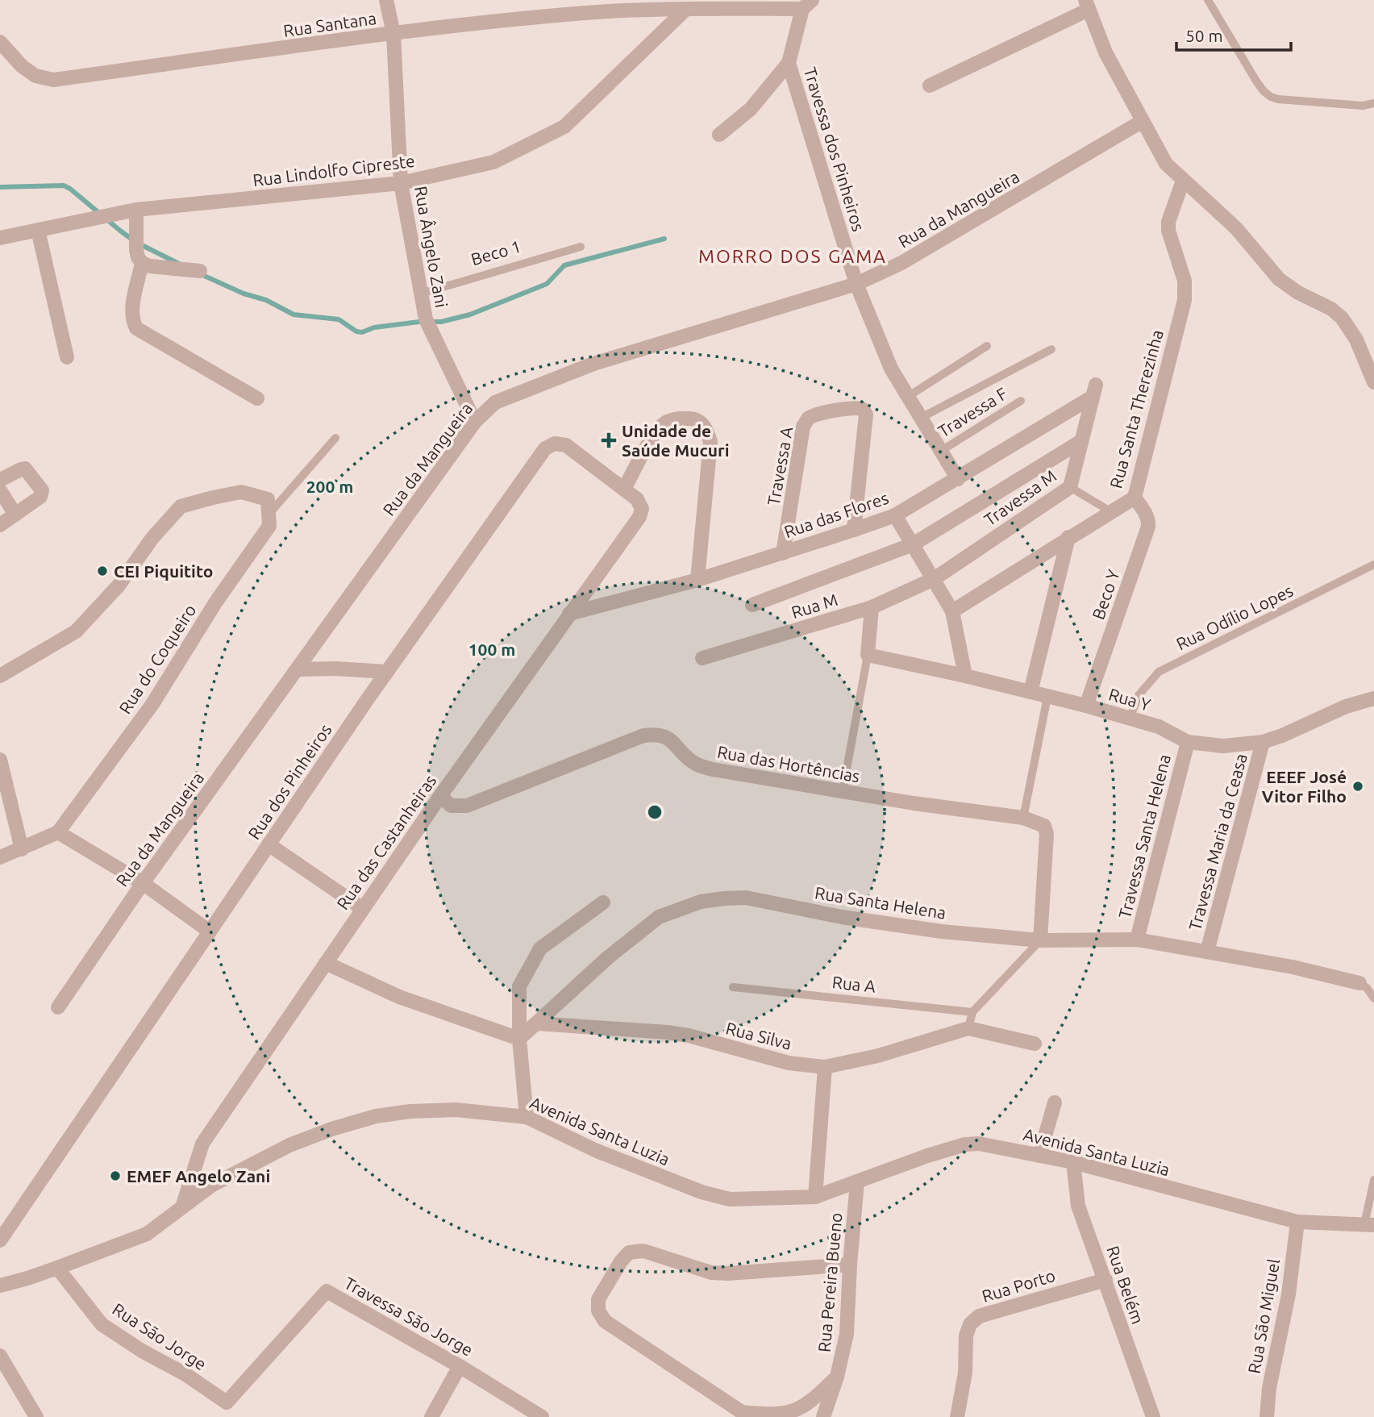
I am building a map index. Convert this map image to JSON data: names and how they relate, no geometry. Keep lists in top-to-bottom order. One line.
{"streets":{"street":["Rua Santana","Travessa dos Pinheiros","Rua Lindolfo Cipreste","Rua da Mangueira","Rua Ângelo Zani","Rua Santa Therezinha","Travessa A","Travessa M","Rua das Flores","Beco Y","Rua M","Rua do Coqueiro","Rua Y","Rua das Hortências","Rua dos Pinheiros","Travessa Santa Helena","Rua das Castanheiras","Travessa Maria da Ceasa","Rua Santa Helena","Rua Silva","Avenida Santa Luzia","Rua Pereira Bueno","Rua Belém","Rua Porto","Travessa São Jorge","Rua São Miguel","Rua São Jorge"],"lane":["Beco 1","Travessa F","Rua Odílio Lopes","Rua A"]},"crossings":[["Rua Santana","Travessa dos Pinheiros"],["Rua Santana","Rua Lindolfo Cipreste"],["Rua Santana","Rua Ângelo Zani"],["Travessa dos Pinheiros","Rua da Mangueira"],["Travessa dos Pinheiros","Travessa F"],["Travessa dos Pinheiros","Rua das Flores"],["Rua Lindolfo Cipreste","Rua Ângelo Zani"],["Rua da Mangueira","Rua Ângelo Zani"],["Rua Ângelo Zani","Beco 1"],["Rua Santa Therezinha","Beco Y"],["Travessa A","Rua das Flores"],["Travessa M","Rua das Flores"],["Travessa M","Rua M"],["Rua das Flores","Rua das Castanheiras"],["Beco Y","Rua Y"],["Rua Odílio Lopes","Rua Y"],["Rua Y","Travessa Santa Helena"],["Rua Y","Travessa Maria da Ceasa"],["Rua das Hortências","Rua das Castanheiras"],["Rua dos Pinheiros","Rua das Castanheiras"],["Travessa Santa Helena","Rua Santa Helena"],["Rua das Castanheiras","Avenida Santa Luzia"],["Travessa Maria da Ceasa","Rua Santa Helena"],["Rua Santa Helena","Rua Silva"],["Avenida Santa Luzia","Rua Pereira Bueno"],["Avenida Santa Luzia","Rua Belém"],["Avenida Santa Luzia","Rua São Miguel"],["Avenida Santa Luzia","Rua São Jorge"],["Rua Belém","Rua Porto"],["Travessa São Jorge","Rua São Jorge"]],"districts":["MORRO DOS GAMA"],"places":{"health":["Unidade de Saúde Mucuri"],"other":["CEI Piquitito","EEEF José Vitor Filho","EMEF Angelo Zani"]},"scale_bar":"50 m","rings":["200 m","100 m"]}
